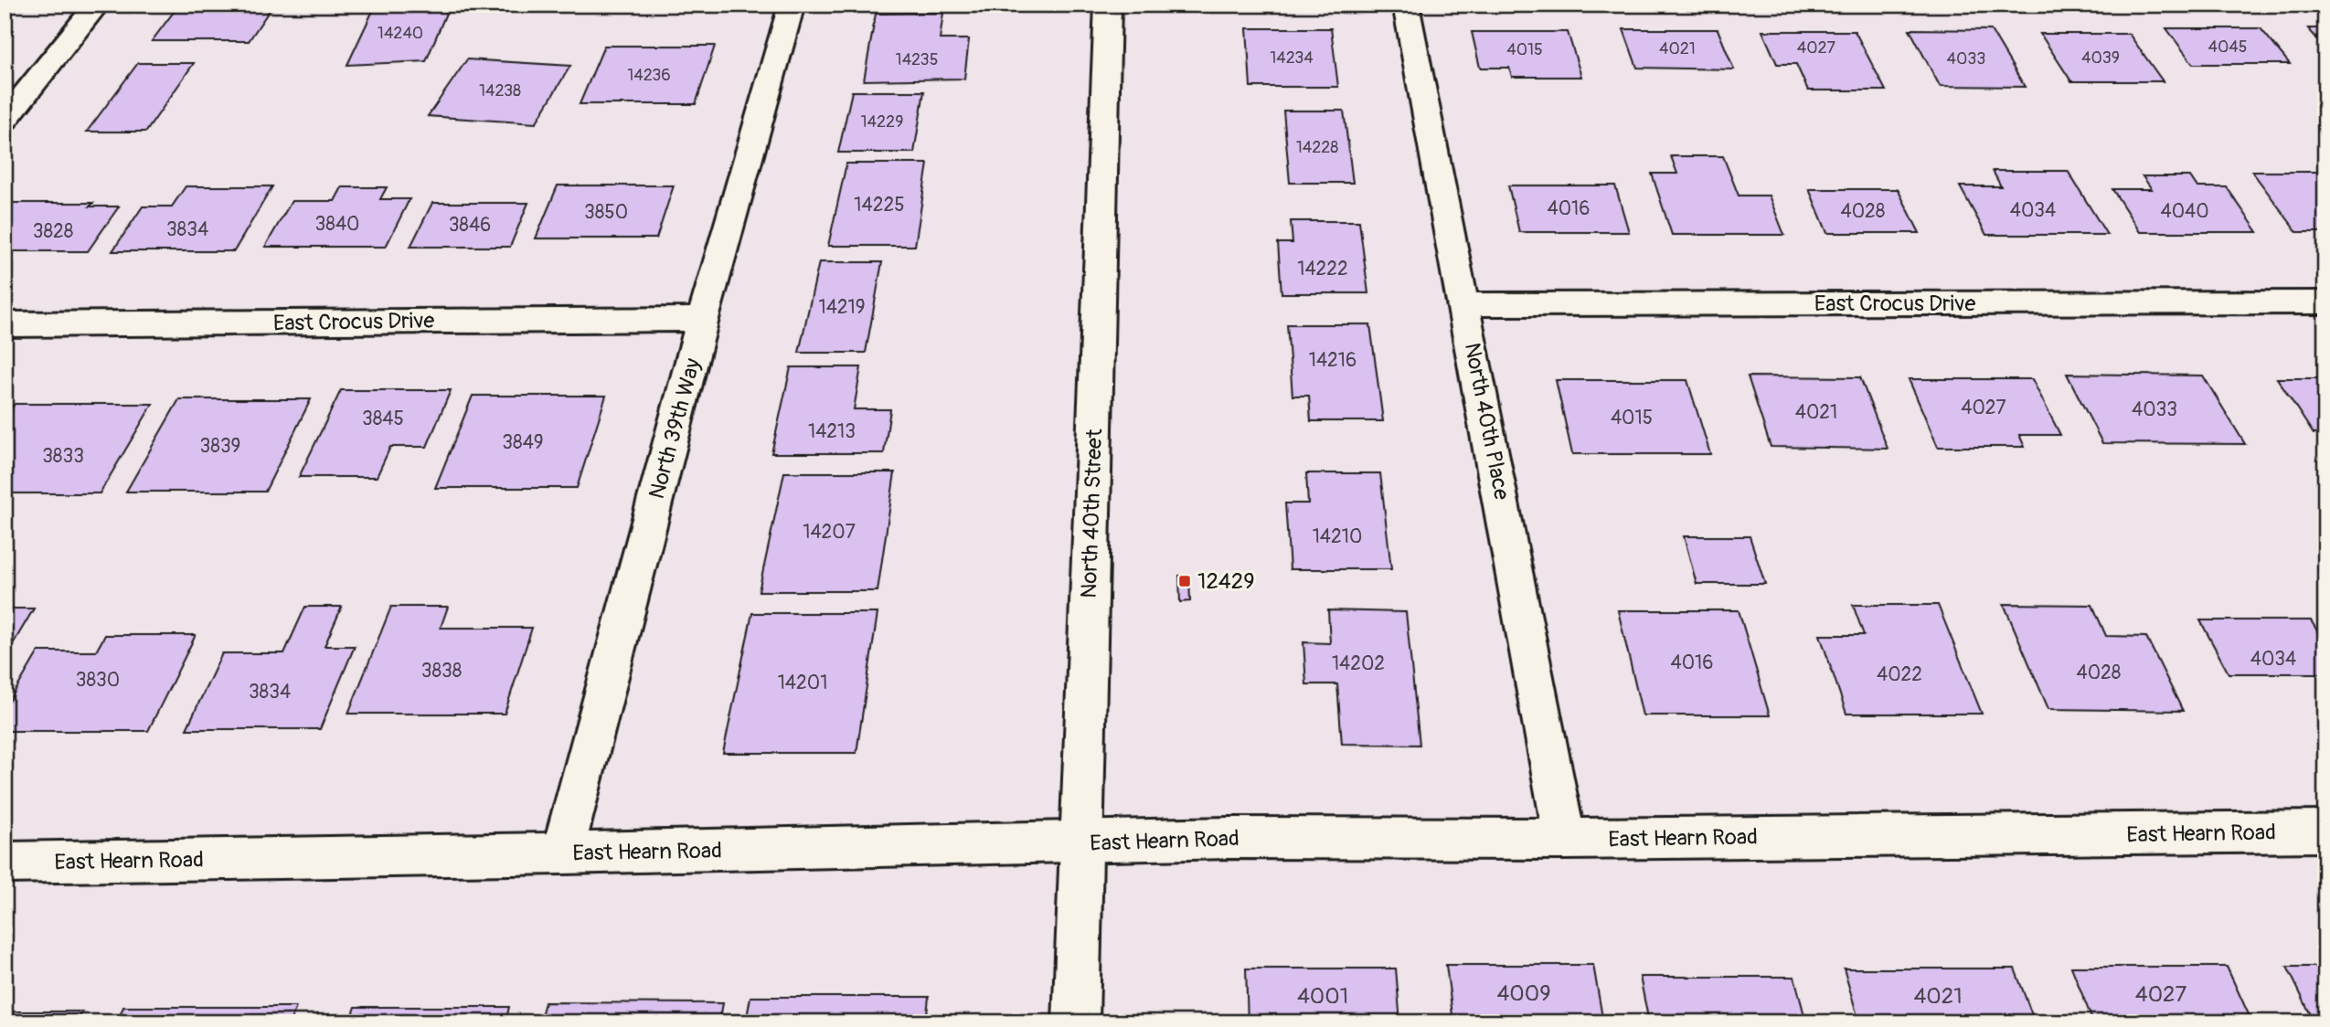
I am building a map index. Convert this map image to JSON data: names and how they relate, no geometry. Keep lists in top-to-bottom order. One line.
{"streets":{"street":["East Crocus Drive","North 40th Place","North 39th Way","North 40th Street","East Hearn Road"]},"crossings":[["East Crocus Drive","North 40th Place"],["East Crocus Drive","North 39th Way"],["North 40th Place","East Hearn Road"],["North 39th Way","East Hearn Road"],["North 40th Street","East Hearn Road"]],"places":{"transit":["12429"]},"house_numbers":["14240","4045","4027","4021","4015","14234","4039","4033","14235","14236","14238","14229","14228","14225","4016","4034","4028","4040","3850","3840","3846","3834","3828","14222","14219","14216","4027","4033","4021","4015","3845","14213","3849","3839","3833","14207","14210","4034","4016","14202","3838","4028","4022","3830","14201","3834","4009","4027","4001","4021"]}
